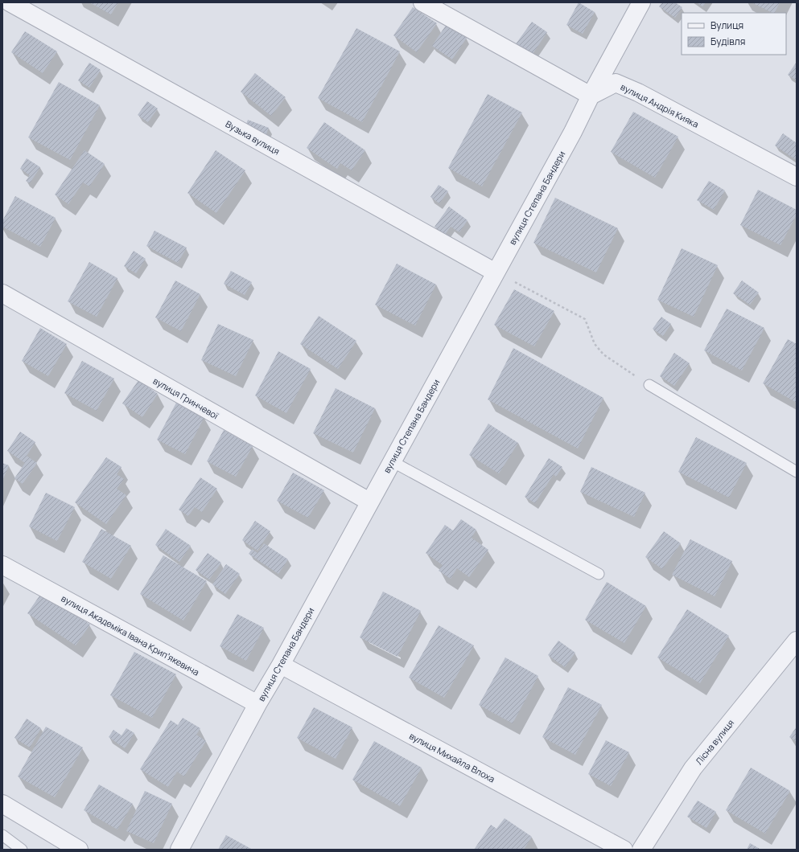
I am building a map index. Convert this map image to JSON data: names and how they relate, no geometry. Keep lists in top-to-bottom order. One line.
{"streets":{"street":["вулиця Андрія Кияка","Вузька вулиця","вулиця Степана Бандери","вулиця Гринчевої","вулиця Академіка Івана Крипʼякевича","Лісна вулиця","вулиця Михайла Влоха"]},"crossings":[["вулиця Андрія Кияка","вулиця Степана Бандери"],["Вузька вулиця","вулиця Степана Бандери"],["вулиця Степана Бандери","вулиця Гринчевої"],["вулиця Степана Бандери","вулиця Академіка Івана Крипʼякевича"],["вулиця Степана Бандери","вулиця Михайла Влоха"]],"legend":["Вулиця","Будівля"]}
